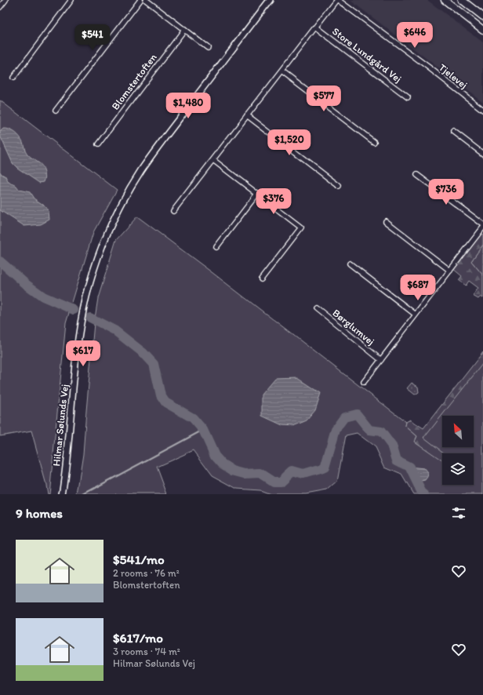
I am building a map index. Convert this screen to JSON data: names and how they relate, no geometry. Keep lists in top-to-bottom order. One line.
{"streets":{"street":["Store Lundgård Vej","Tjelevej","Blomstertoften","Børglumvej","Hilmar Sølunds Vej"]},"north":"top left","page":{"price":["$646","$541","$577","$1,480","$1,520","$736","$376","$687","$617"],"heading":"9 homes","list":[{"name":"$541/mo","note":"2 rooms · 76 m² · Blomstertoften"},{"name":"$617/mo","note":"3 rooms · 74 m² · Hilmar Sølunds Vej"}]}}
